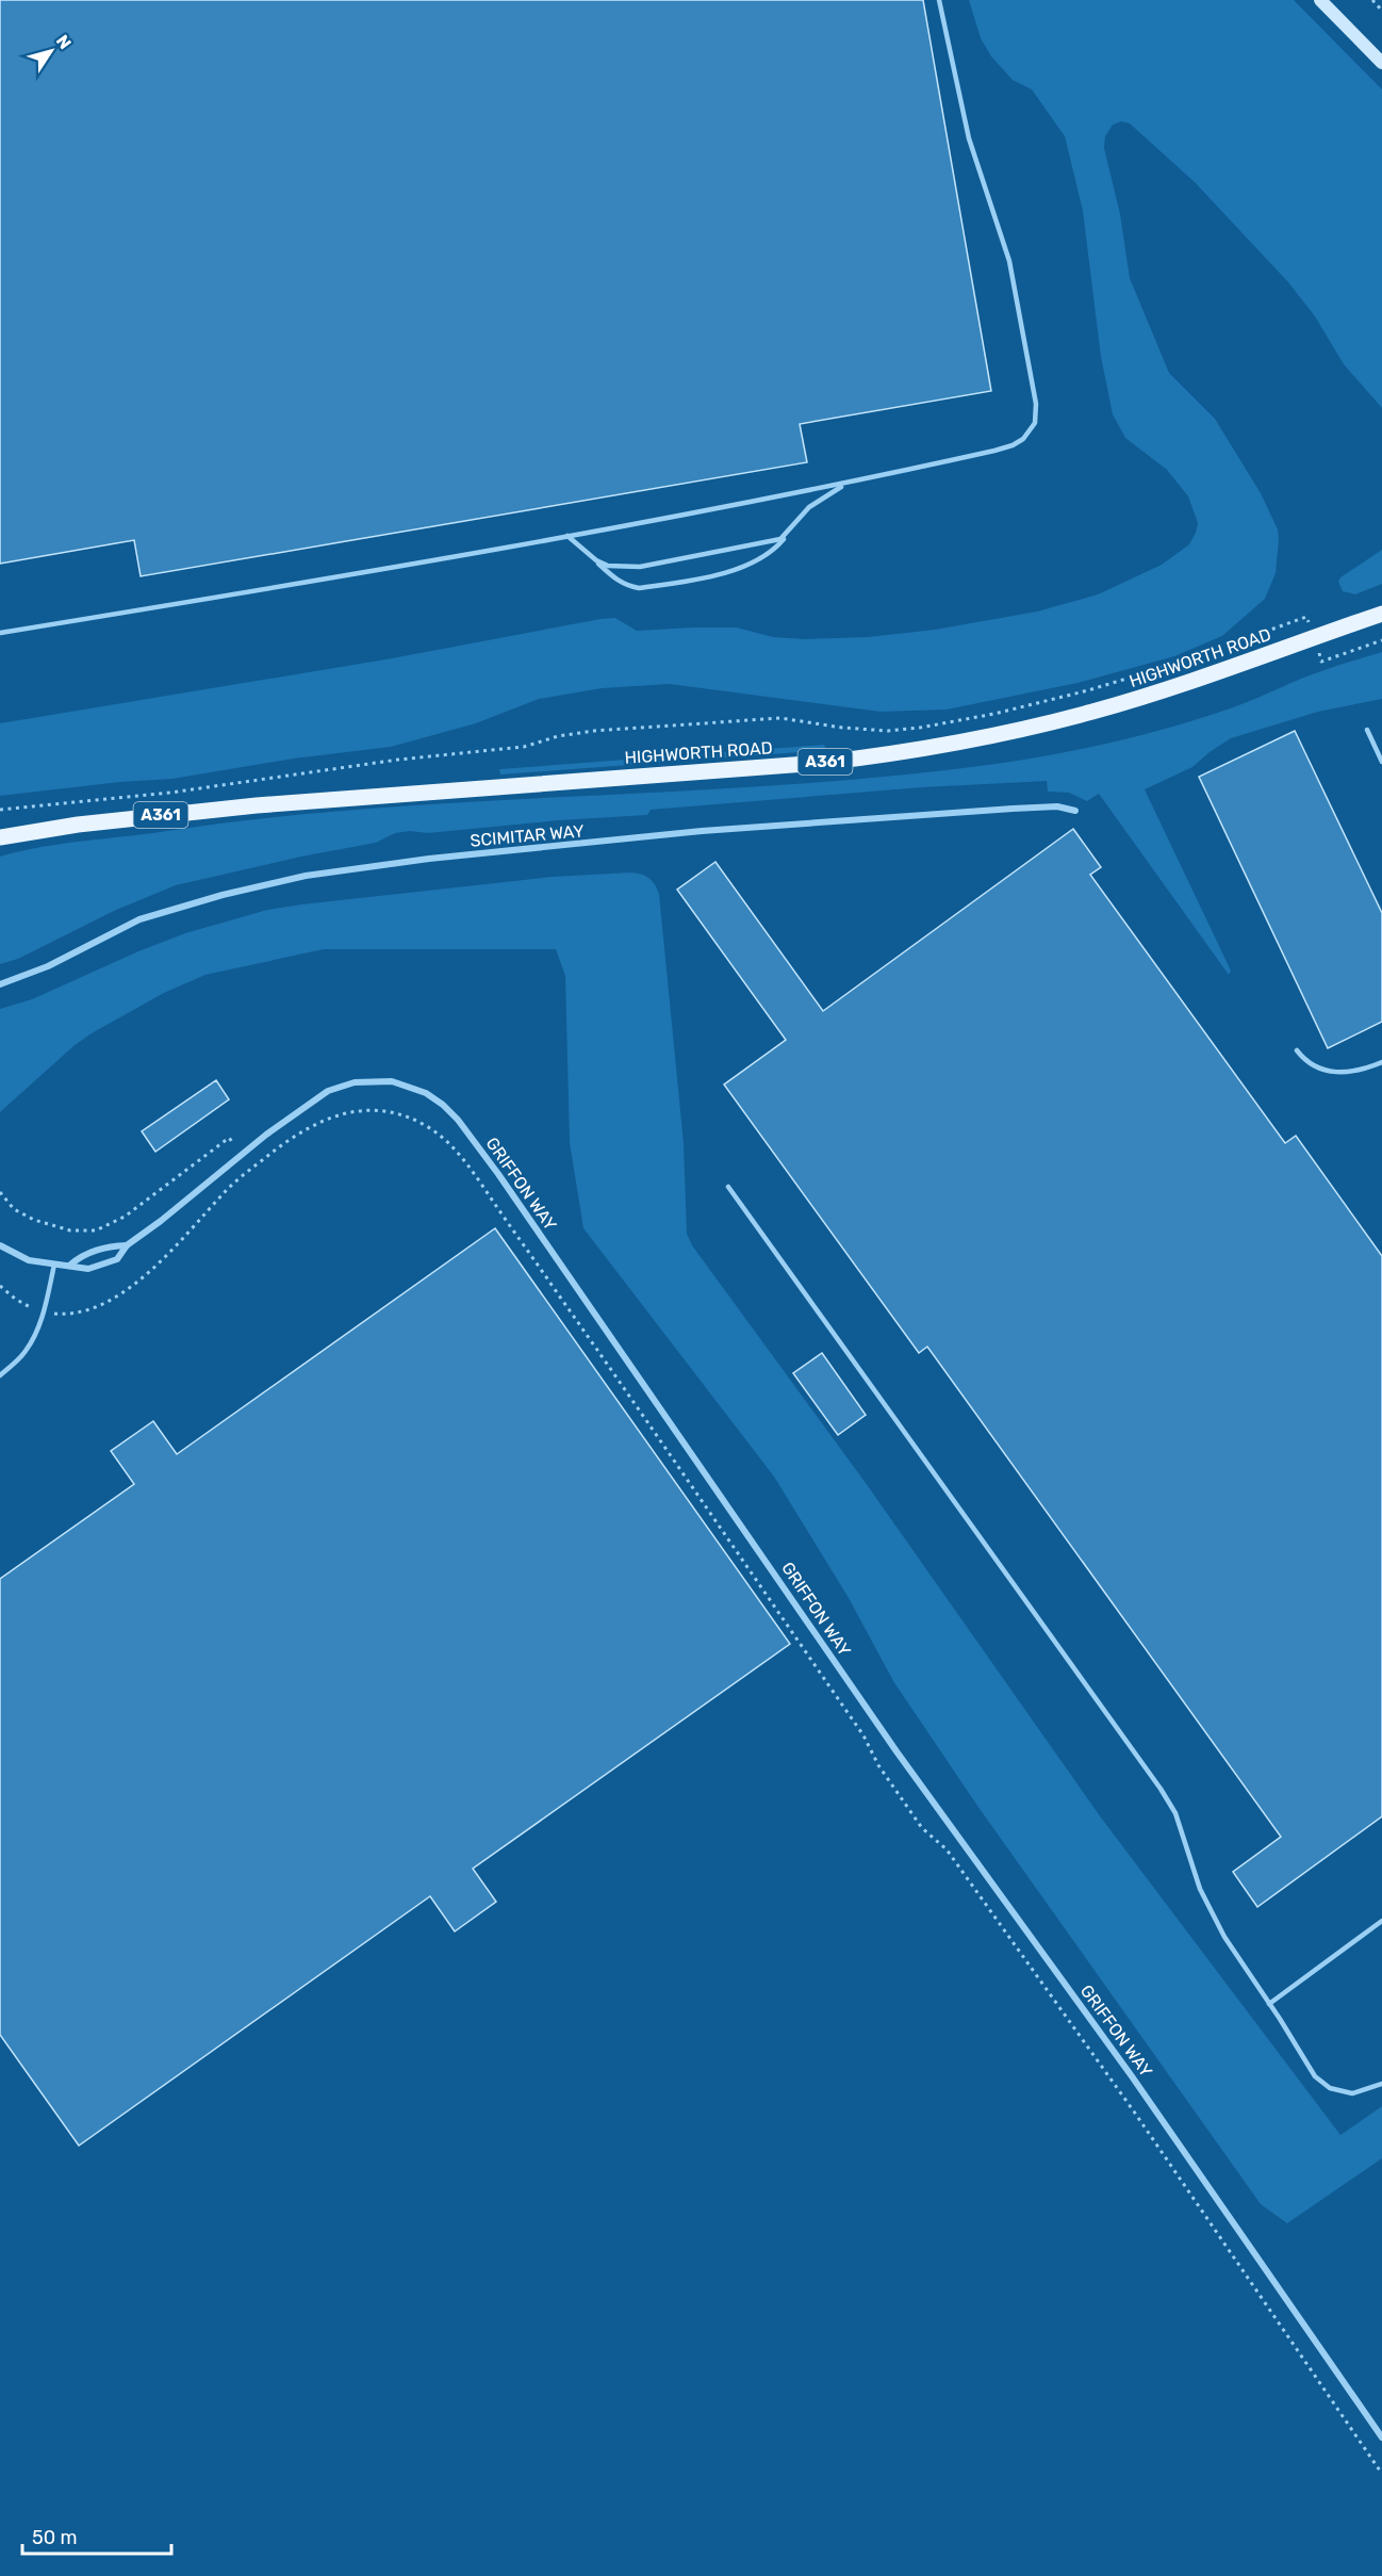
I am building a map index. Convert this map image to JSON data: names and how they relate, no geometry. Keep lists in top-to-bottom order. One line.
{"streets":{"main road":["HIGHWORTH ROAD","A361"],"street":["SCIMITAR WAY","GRIFFON WAY"]},"scale_bar":"50 m","north":"top right"}
